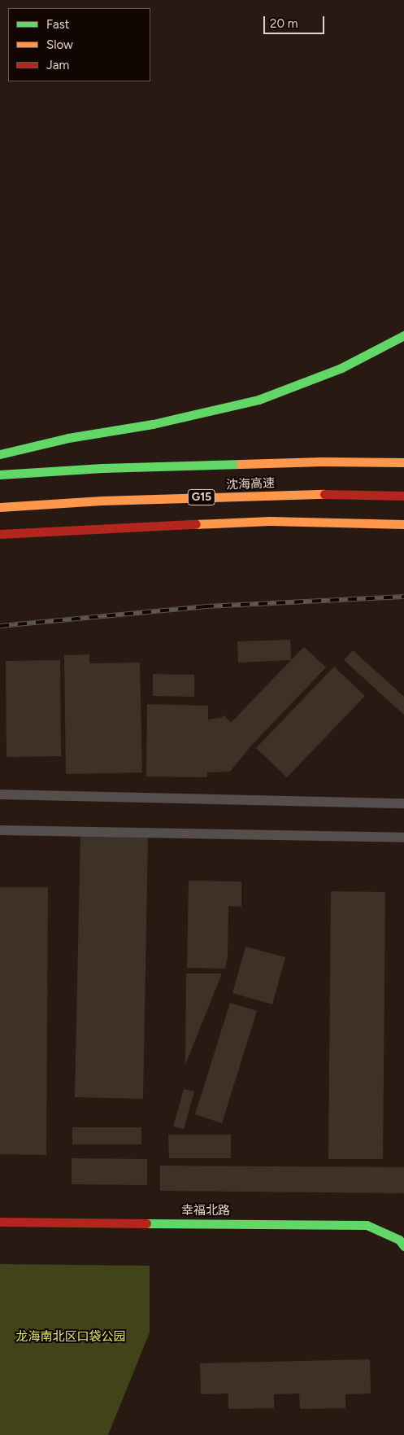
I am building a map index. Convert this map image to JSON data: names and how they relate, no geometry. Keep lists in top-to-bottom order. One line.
{"streets":{"main road":["沈海高速","G15","幸福北路"]},"parks":["龙海南北区口袋公园"],"legend":["Fast","Slow","Jam"],"scale_bar":"20 m"}
